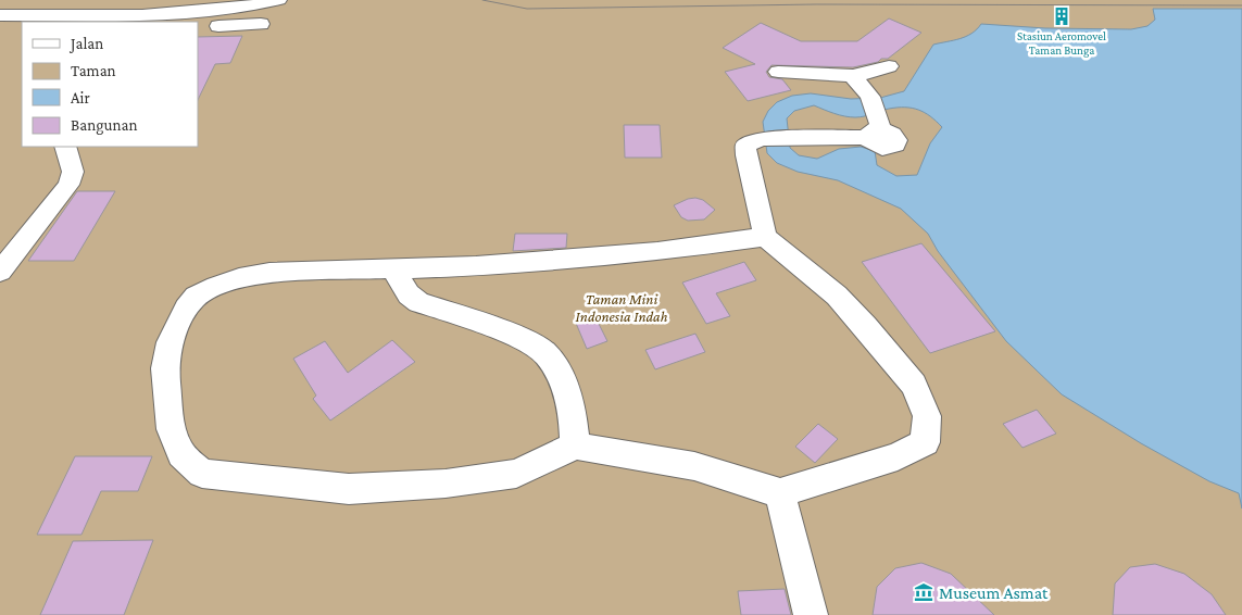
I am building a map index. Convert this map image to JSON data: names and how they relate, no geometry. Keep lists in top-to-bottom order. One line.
{"parks":["Taman Mini Indonesia Indah"],"places":{"building":["Stasiun Aeromovel Taman Bunga"],"museum":["Museum Asmat"]},"legend":["Jalan","Taman","Air","Bangunan"]}
